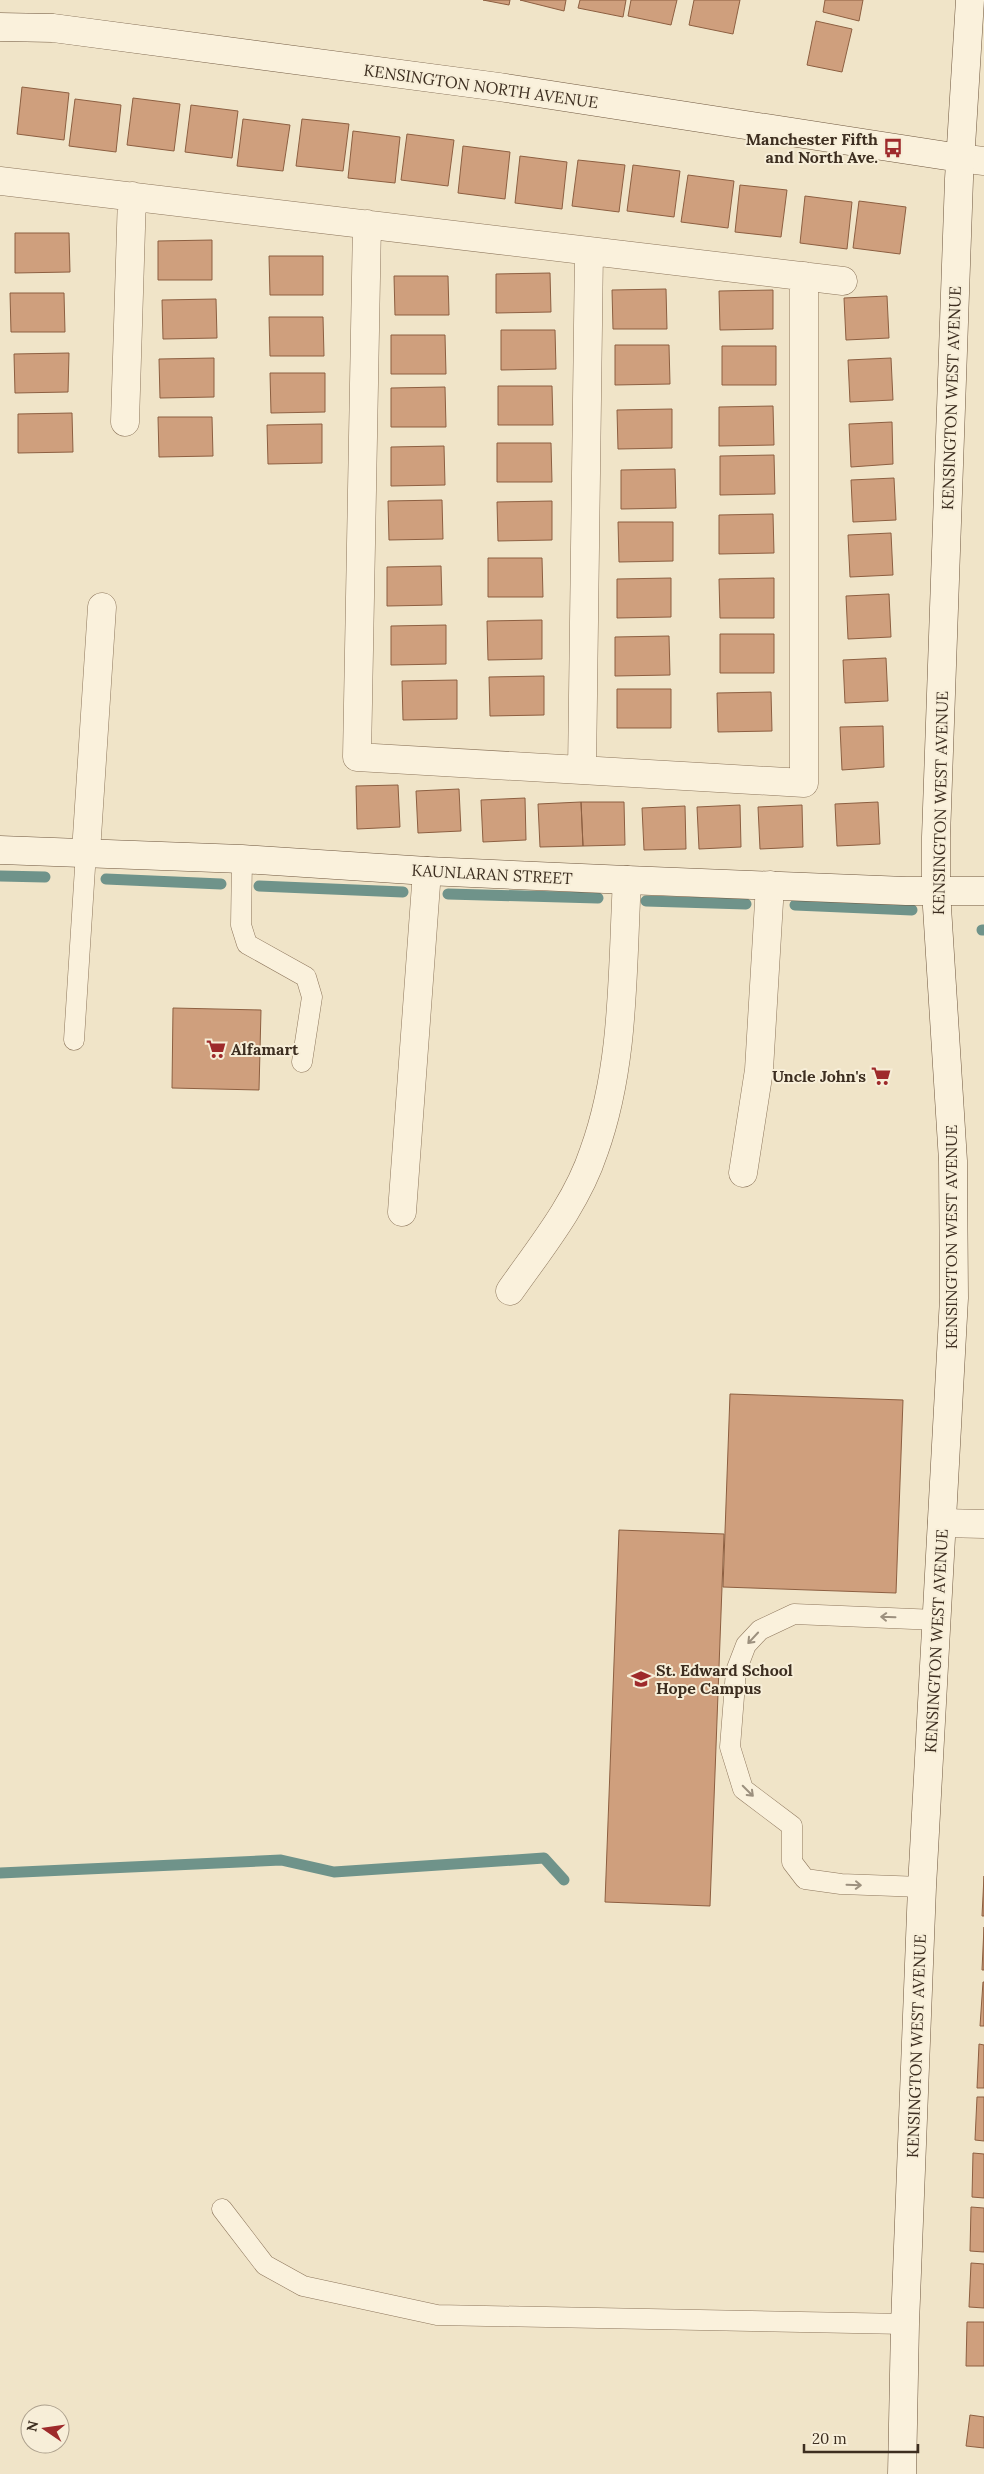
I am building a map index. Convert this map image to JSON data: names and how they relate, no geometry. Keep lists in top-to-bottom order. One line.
{"streets":{"street":["KENSINGTON NORTH AVENUE","KENSINGTON WEST AVENUE","KAUNLARAN STREET"]},"crossings":[["KENSINGTON NORTH AVENUE","KENSINGTON WEST AVENUE"],["KENSINGTON WEST AVENUE","KAUNLARAN STREET"]],"places":{"bus stop":["Manchester Fifth and North Ave."],"supermarket":["Alfamart","Uncle John's"],"school or university":["St. Edward School Hope Campus"]},"scale_bar":"20 m","north":"left"}
